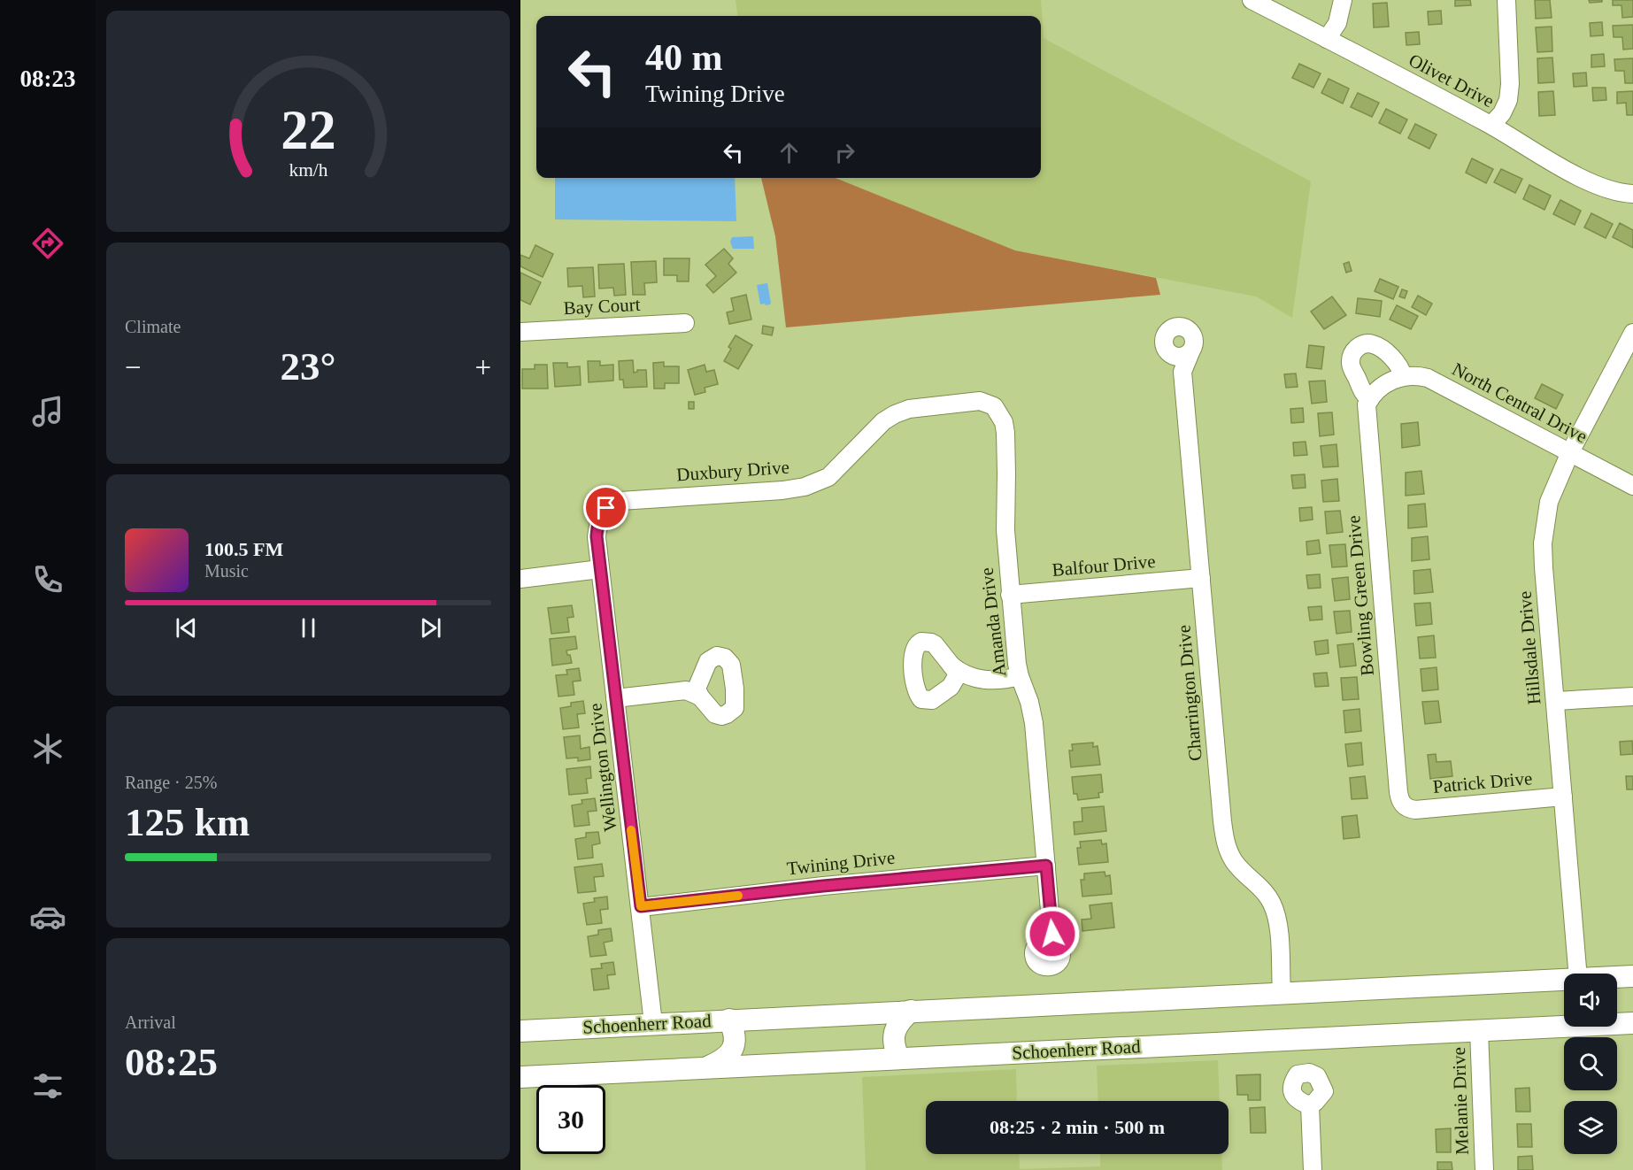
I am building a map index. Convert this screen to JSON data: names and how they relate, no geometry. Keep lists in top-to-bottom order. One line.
{"streets":{"main road":["Schoenherr Road"],"street":["Olivet Drive","Bay Court","North Central Drive","Duxbury Drive","Balfour Drive","Bowling Green Drive","Amanda Drive","Hillsdale Drive","Charrington Drive","Wellington Drive","Patrick Drive","Twining Drive","Melanie Drive"]},"crossings":[["North Central Drive","Hillsdale Drive"],["Duxbury Drive","Amanda Drive"],["Duxbury Drive","Wellington Drive"],["Balfour Drive","Amanda Drive"],["Balfour Drive","Charrington Drive"],["Bowling Green Drive","Patrick Drive"],["Amanda Drive","Twining Drive"],["Hillsdale Drive","Patrick Drive"],["Charrington Drive","Schoenherr Road"],["Wellington Drive","Twining Drive"],["Wellington Drive","Schoenherr Road"],["Schoenherr Road","Melanie Drive"]],"page":{"tabs":"08:23","turn":["40 m","Twining Drive"],"tile":["Climate",["Range · 25%","125 km"],["Arrival","08:25"]],"heat":["−","23°","+"],"song":["100.5 FM","Music"],"limit":"30","trip":"08:25 · 2 min · 500 m","gauge":["22","km/h"]}}
